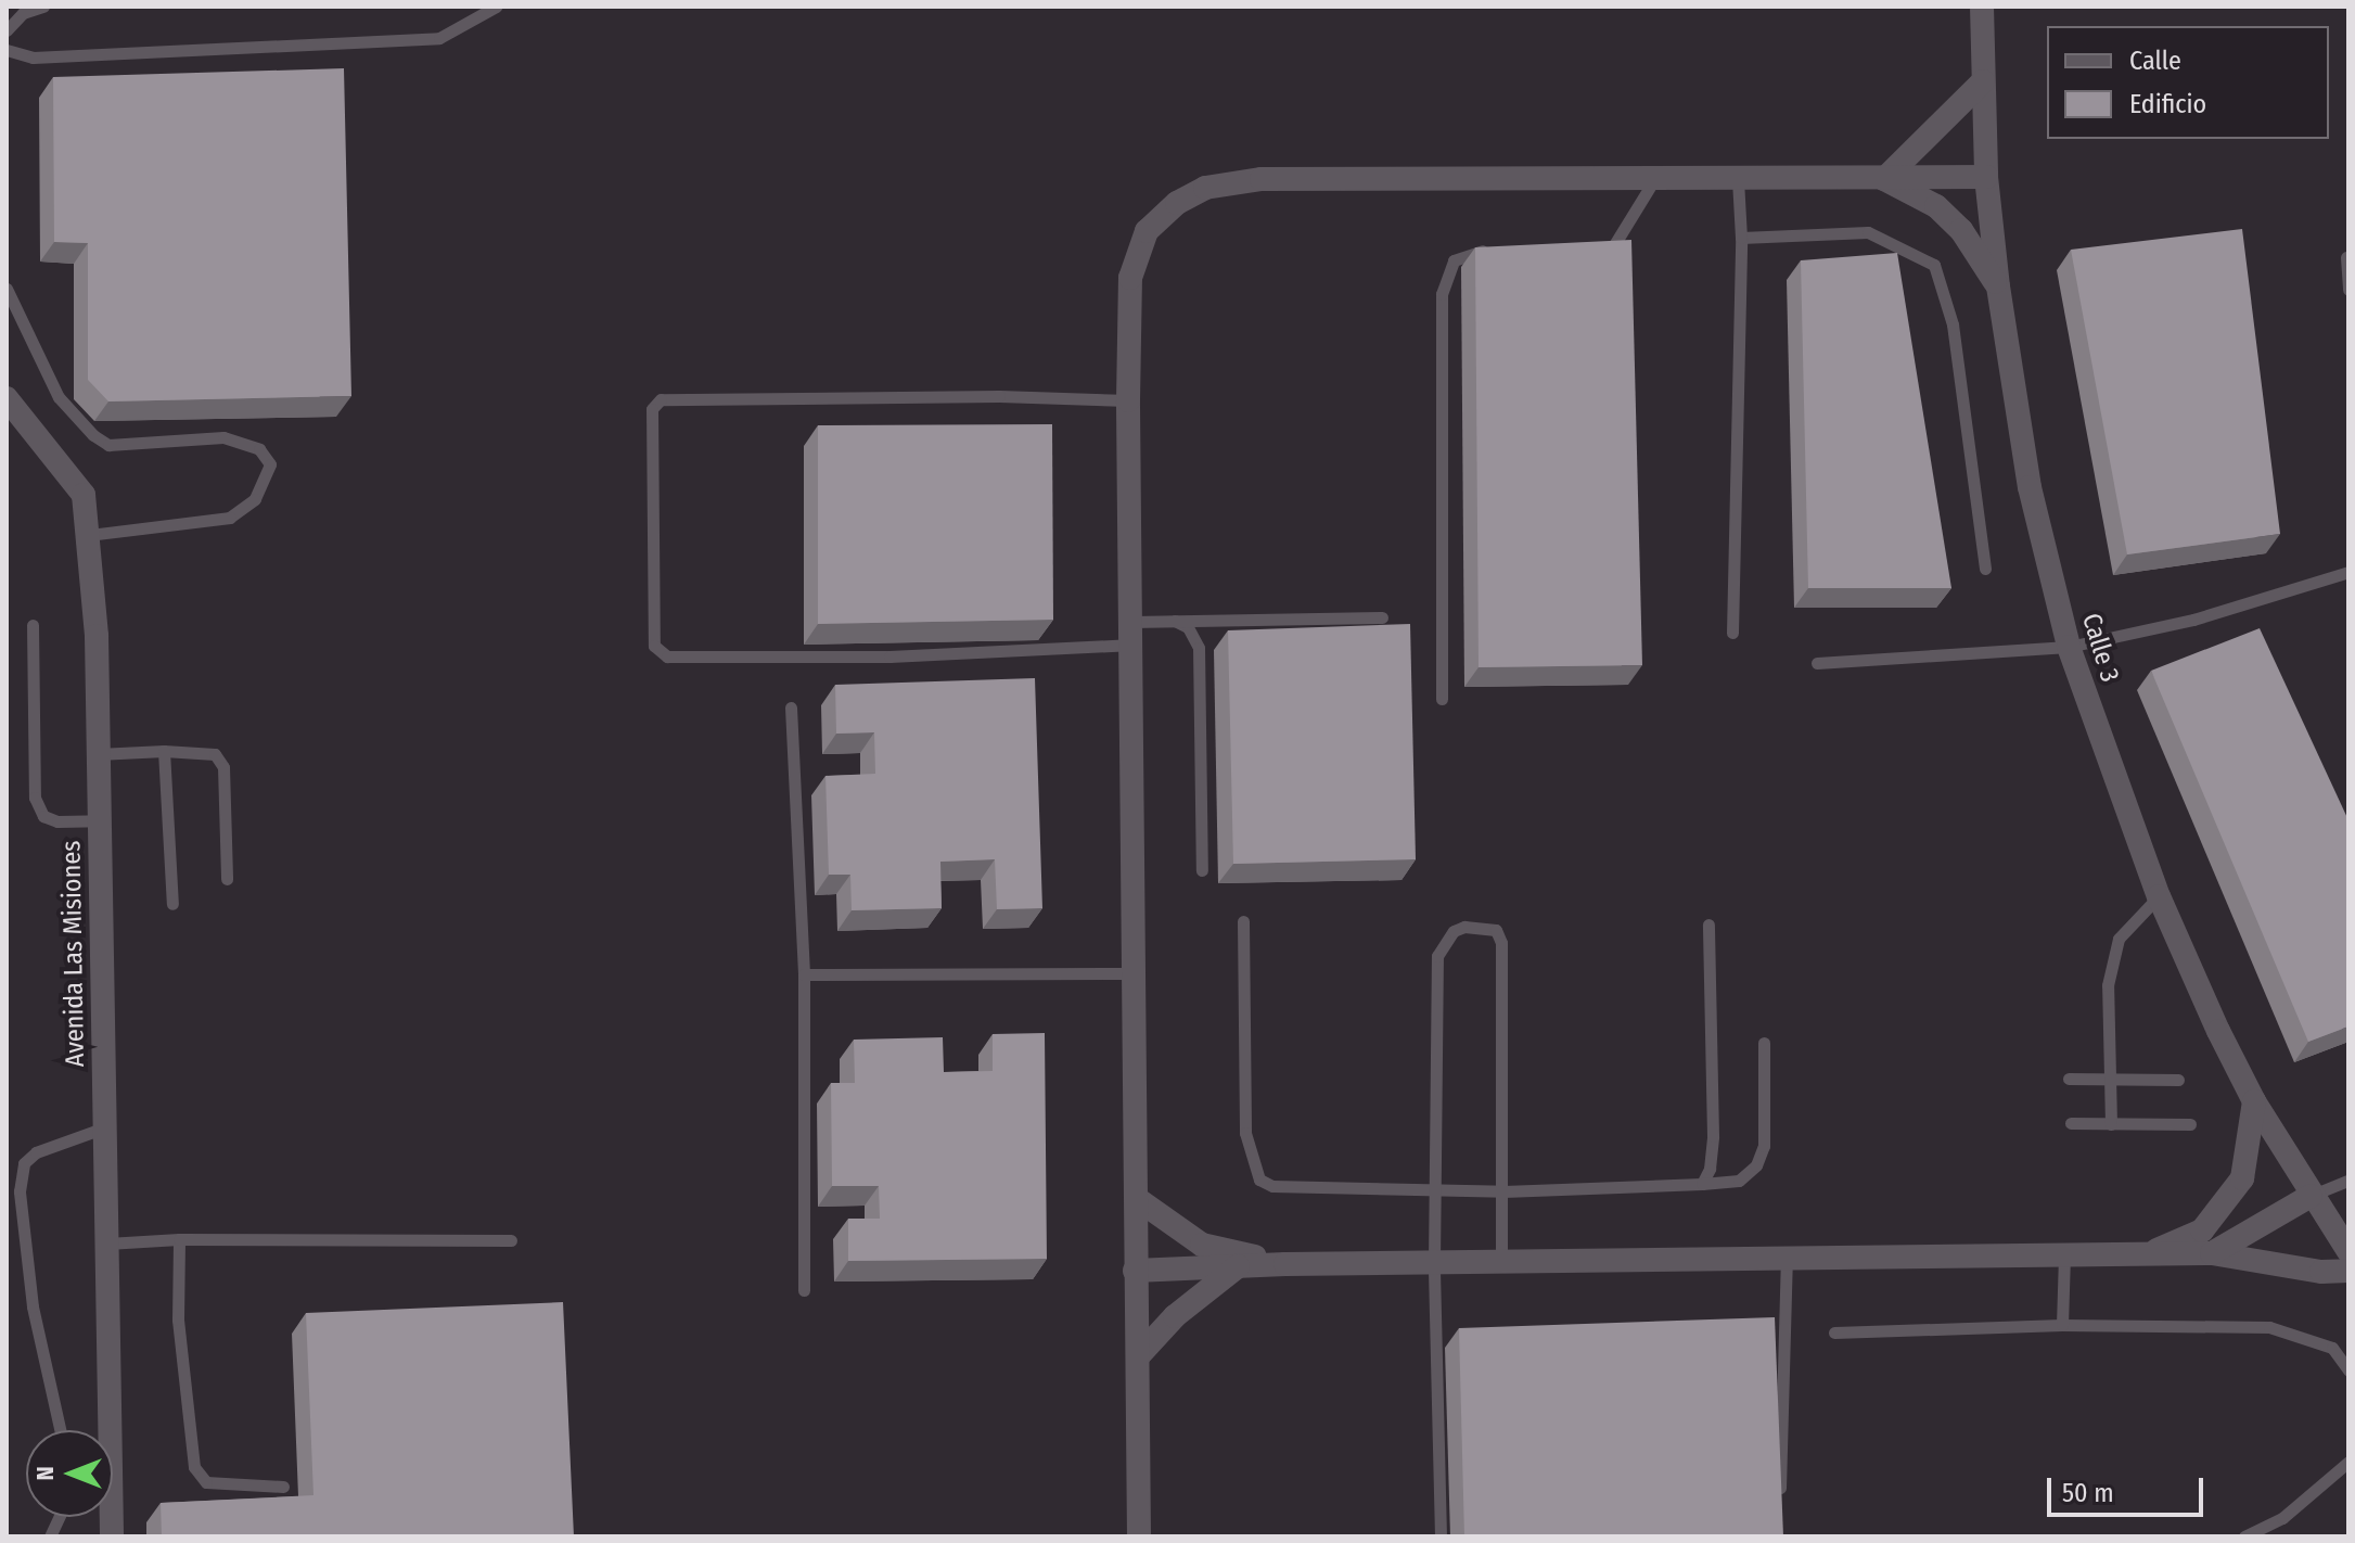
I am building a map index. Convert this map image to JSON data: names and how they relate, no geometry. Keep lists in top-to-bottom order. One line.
{"streets":{"street":["Calle 3","Avenida Las Misiones"]},"legend":["Calle","Edificio"],"scale_bar":"50 m","north":"left"}
